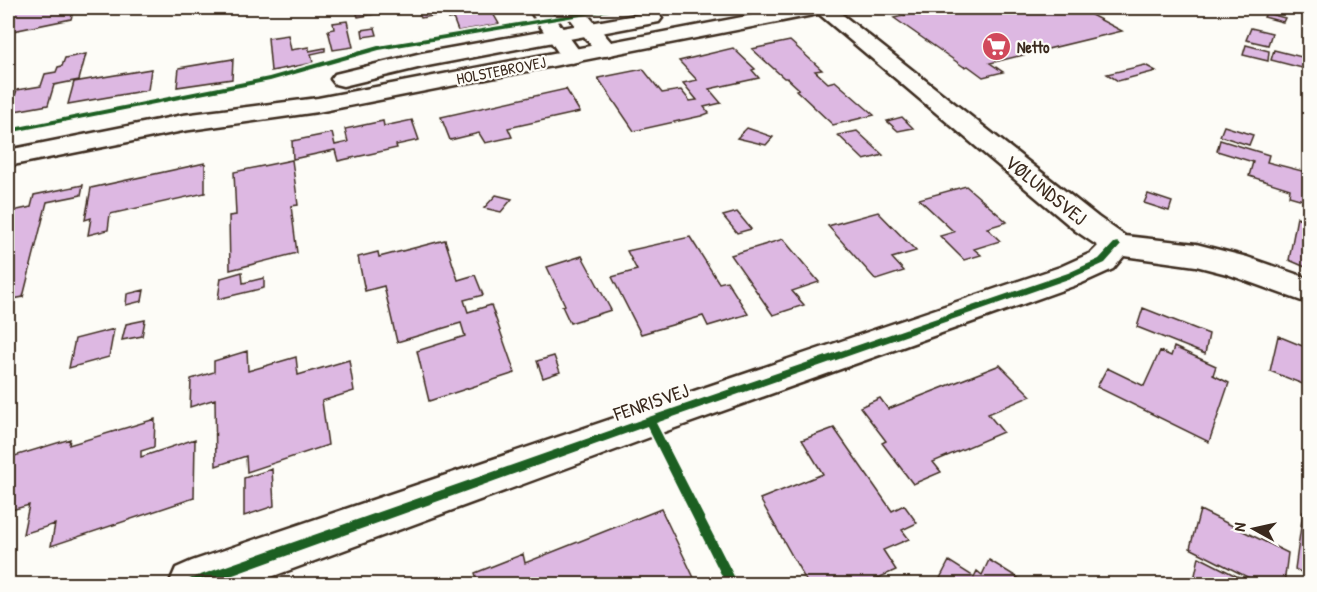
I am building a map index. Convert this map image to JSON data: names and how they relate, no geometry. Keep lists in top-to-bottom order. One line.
{"streets":{"street":["HOLSTEBROVEJ","VØLUNDSVEJ","FENRISVEJ"]},"crossings":[["HOLSTEBROVEJ","VØLUNDSVEJ"],["VØLUNDSVEJ","FENRISVEJ"]],"places":{"supermarket":["Netto"]},"north":"left"}
